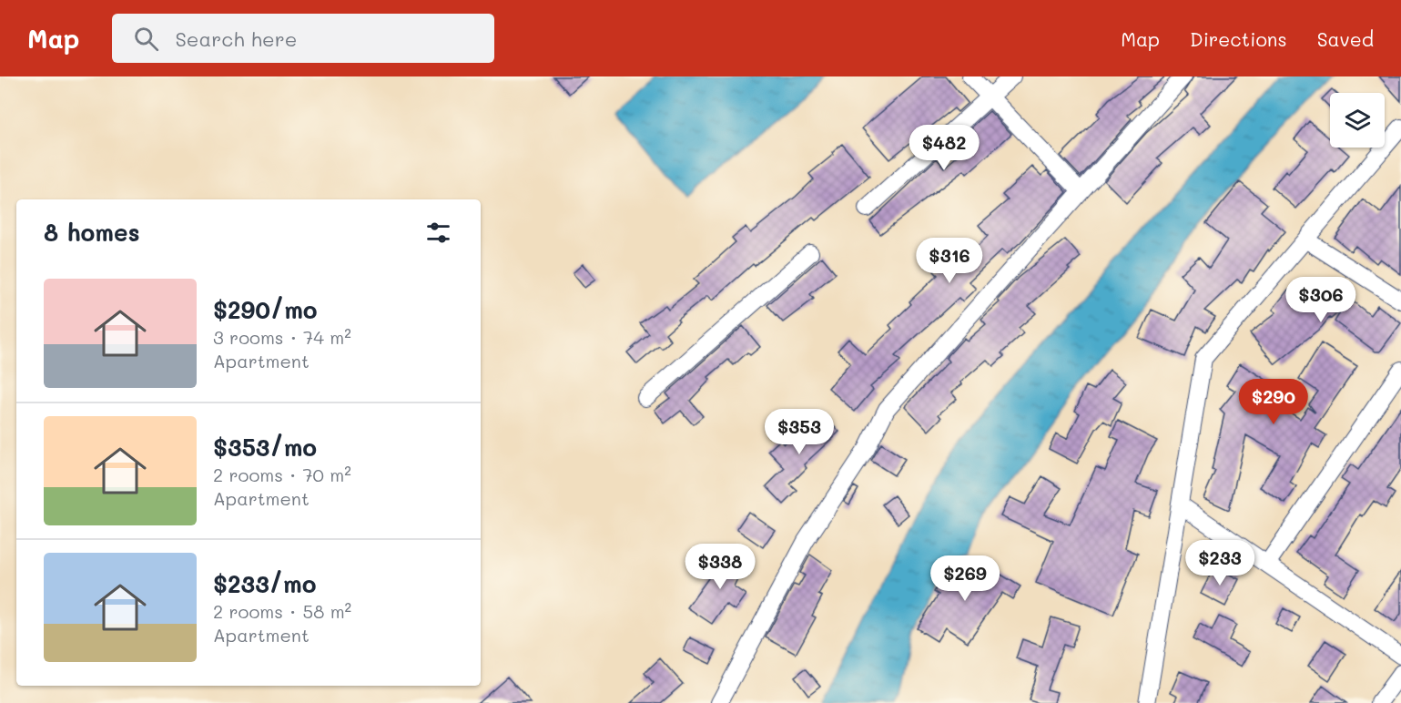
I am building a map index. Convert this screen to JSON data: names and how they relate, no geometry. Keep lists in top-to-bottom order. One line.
{"page":{"header":"Map","search":"Search here","nav":["Map","Directions","Saved"],"price":["$482","$316","$306","$290","$353","$233","$338","$269"],"heading":"8 homes","list":[{"name":"$290/mo","note":"3 rooms · 74 m² · Apartment"},{"name":"$353/mo","note":"2 rooms · 70 m² · Apartment"},{"name":"$233/mo","note":"2 rooms · 58 m² · Apartment"}]}}
